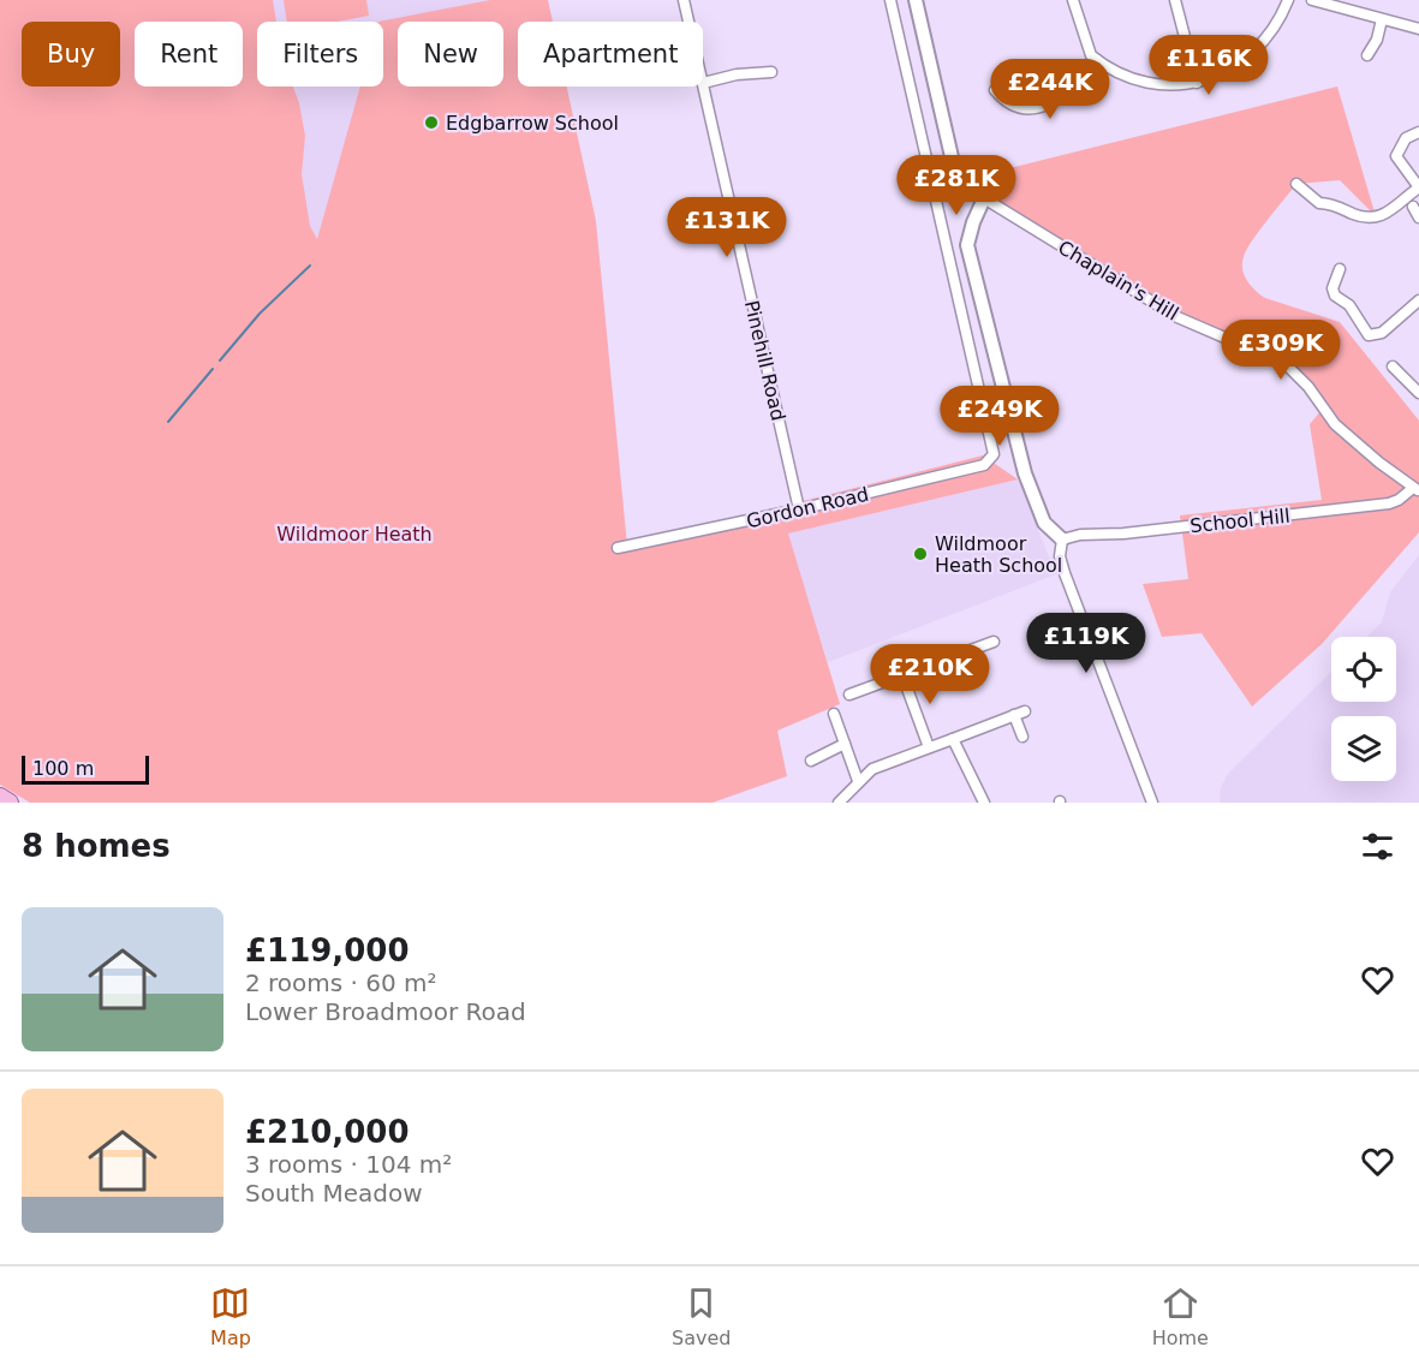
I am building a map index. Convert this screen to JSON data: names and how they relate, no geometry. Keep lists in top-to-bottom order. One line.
{"streets":{"street":["Chaplain's Hill","Pinehill Road","Gordon Road","School Hill"]},"crossings":[["Chaplain's Hill","School Hill"],["Pinehill Road","Gordon Road"]],"parks":["Wildmoor Heath"],"places":["Edgbarrow School","Wildmoor Heath School"],"scale_bar":"100 m","page":{"chip":["Buy","Rent","Filters","New","Apartment"],"price":["£116K","£244K","£281K","£131K","£309K","£249K","£119K","£210K"],"scale":"100 m","heading":"8 homes","list":[{"name":"£119,000","note":"2 rooms · 60 m² · Lower Broadmoor Road"},{"name":"£210,000","note":"3 rooms · 104 m² · South Meadow"}],"tabs":["Map","Saved","Home"]}}
